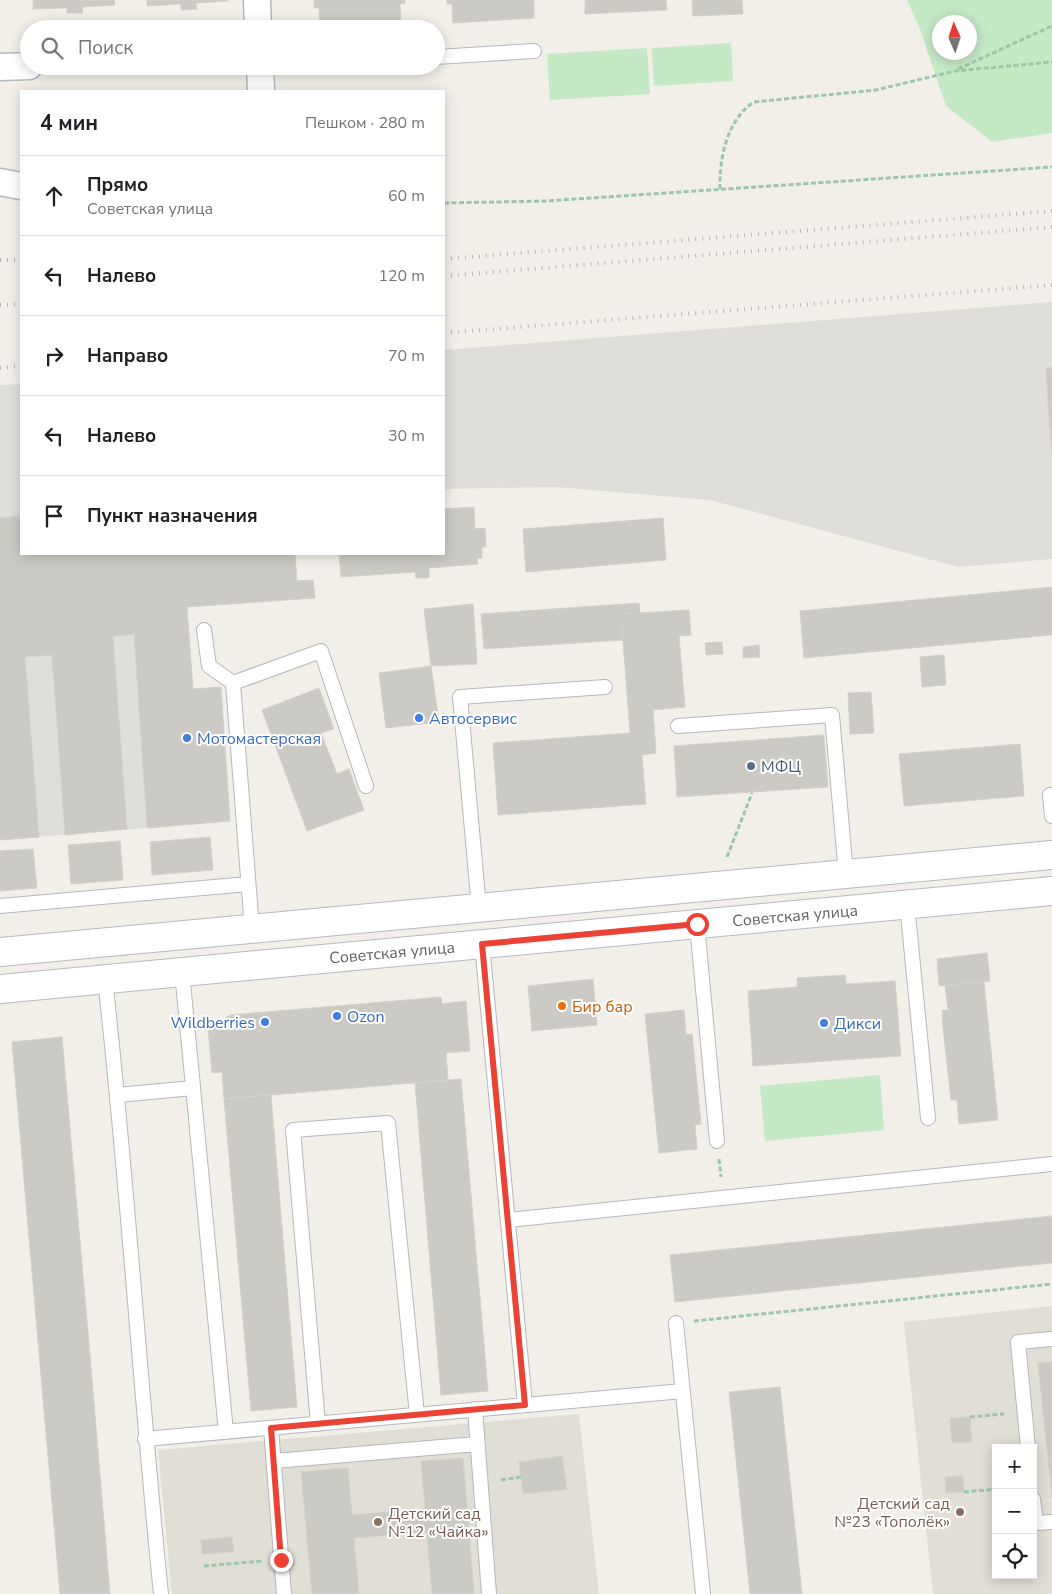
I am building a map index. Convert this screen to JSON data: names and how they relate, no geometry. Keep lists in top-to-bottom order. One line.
{"streets":{"main road":["Советская улица"]},"places":["Автосервис","Мотомастерская","МФЦ","Бир бар","Ozon","Wildberries","Дикси","Детский сад №23 «Тополёк»","Детский сад №12 «Чайка»"],"north":"top","page":{"search":"Поиск","heading":["4 мин","Пешком · 280 m"],"list":[["Прямо","Советская улица","60 m"],["Налево","120 m"],["Направо","70 m"],["Налево","30 m"],"Пункт назначения"],"map_buttons":["+","−"]}}
